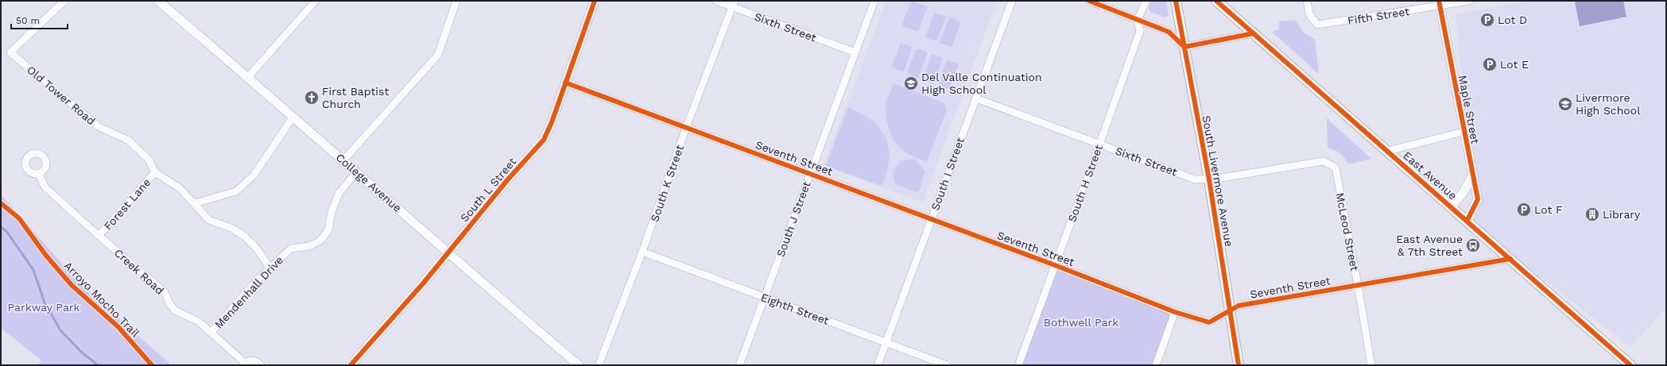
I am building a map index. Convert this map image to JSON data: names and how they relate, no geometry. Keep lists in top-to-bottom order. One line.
{"streets":{"main road":["East Avenue","South Livermore Avenue"],"street":["Fifth Street","Sixth Street","Old Tower Road","Maple Street","Seventh Street","South I Street","College Avenue","South K Street","South H Street","South L Street","Forest Lane","South J Street","McLeod Street","Creek Road","Mendenhall Drive","Eighth Street"],"cycle path":["Arroyo Mocho Trail"]},"crossings":[["Fifth Street","Maple Street"],["Sixth Street","South I Street"],["Sixth Street","South Livermore Avenue"],["Sixth Street","South K Street"],["Sixth Street","South H Street"],["Sixth Street","South J Street"],["Sixth Street","McLeod Street"],["Old Tower Road","Forest Lane"],["Old Tower Road","Mendenhall Drive"],["Maple Street","East Avenue"],["Seventh Street","South I Street"],["Seventh Street","East Avenue"],["Seventh Street","South Livermore Avenue"],["Seventh Street","South K Street"],["Seventh Street","South H Street"],["Seventh Street","South L Street"],["Seventh Street","South J Street"],["Seventh Street","McLeod Street"],["South I Street","Eighth Street"],["College Avenue","South L Street"],["College Avenue","Mendenhall Drive"],["South K Street","Eighth Street"],["Forest Lane","Creek Road"],["South J Street","Eighth Street"],["Creek Road","Mendenhall Drive"]],"parks":["Parkway Park","Bothwell Park"],"places":{"parking":["Lot D","Lot E","Lot F"],"school or university":["Del Valle Continuation High School","Livermore High School"],"church":["First Baptist Church"],"building":["Library"],"bus stop":["East Avenue & 7th Street"]},"scale_bar":"50 m"}
